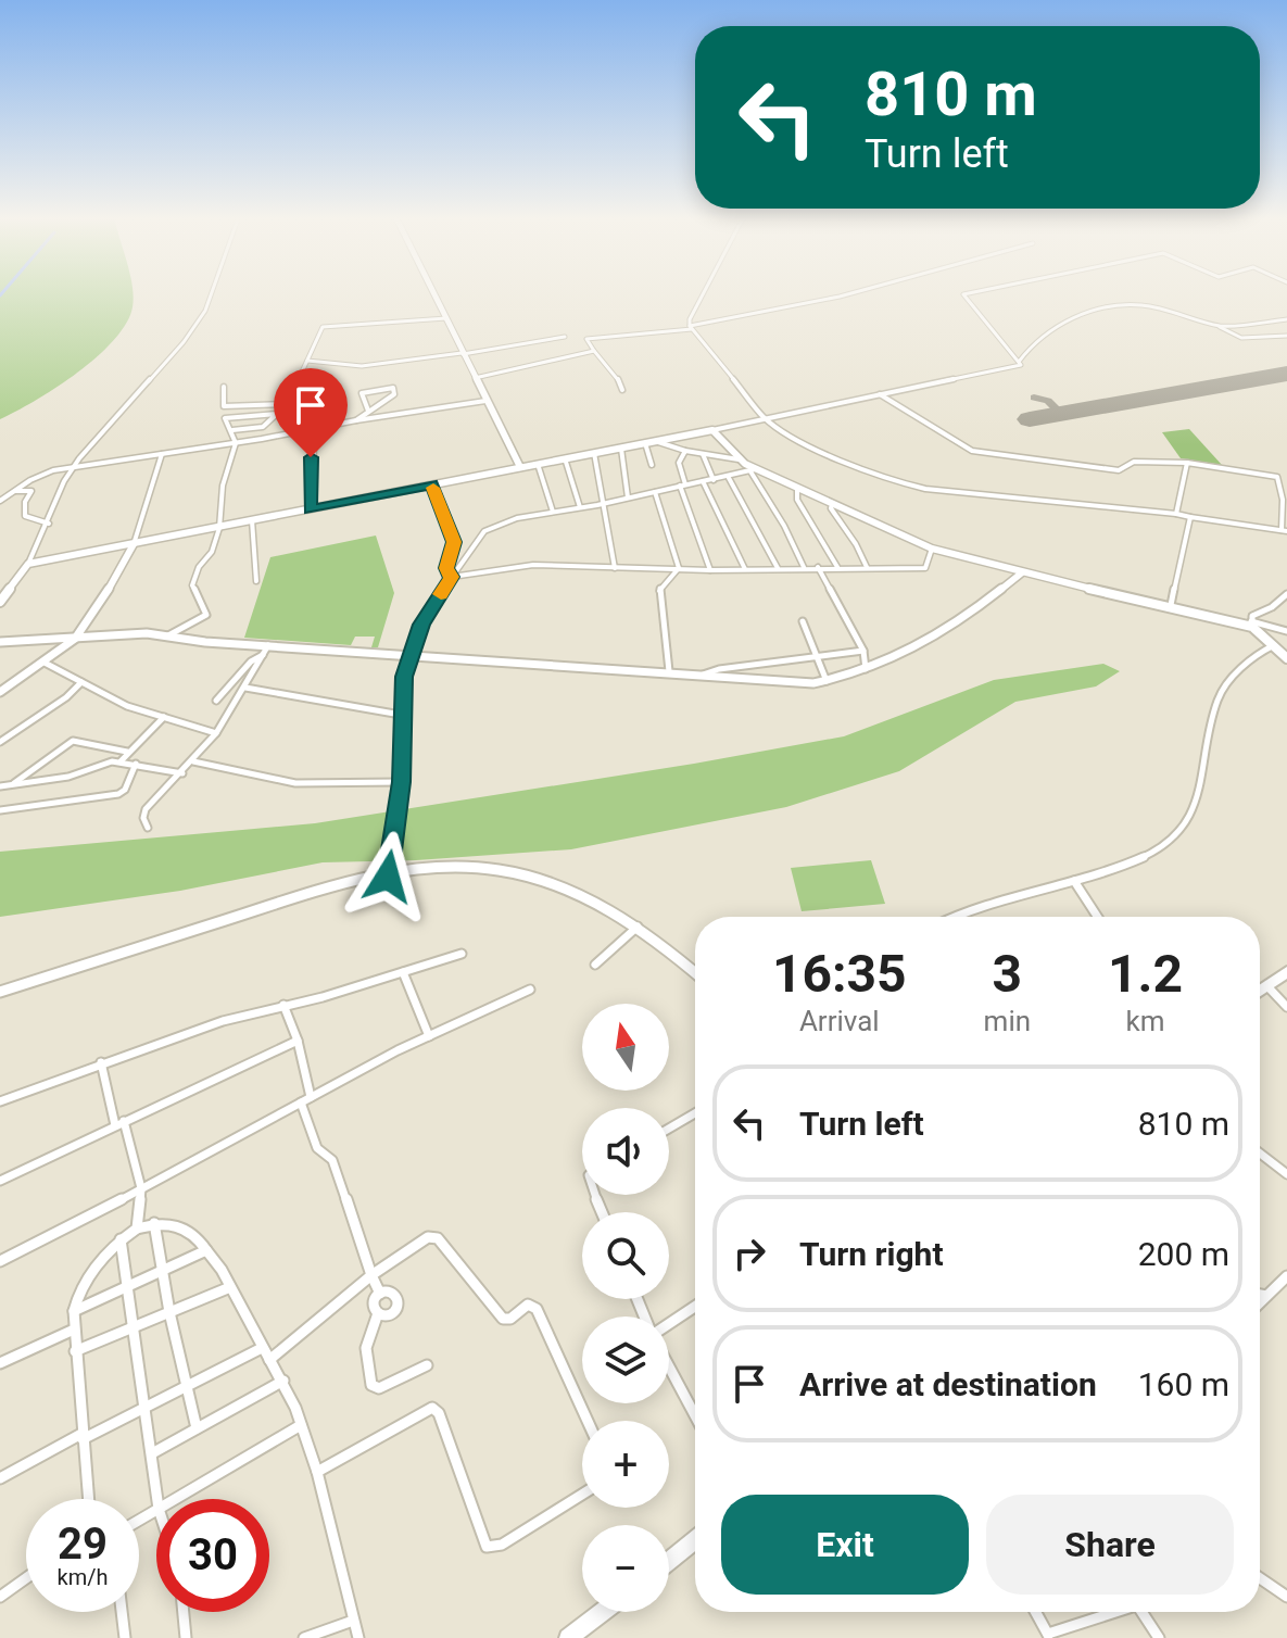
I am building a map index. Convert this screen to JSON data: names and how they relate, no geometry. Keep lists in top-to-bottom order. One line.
{"north":"top","page":{"turn":["810 m","Turn left"],"eta":["16:35","Arrival","3","min","1.2","km"],"map_buttons":["+","−"],"list":[{"name":"Turn left","value":"810 m"},{"name":"Turn right","value":"200 m"},{"name":"Arrive at destination","value":"160 m"}],"buttons":["Exit","Share"],"speed":"29 km/h","limit":"30"}}
